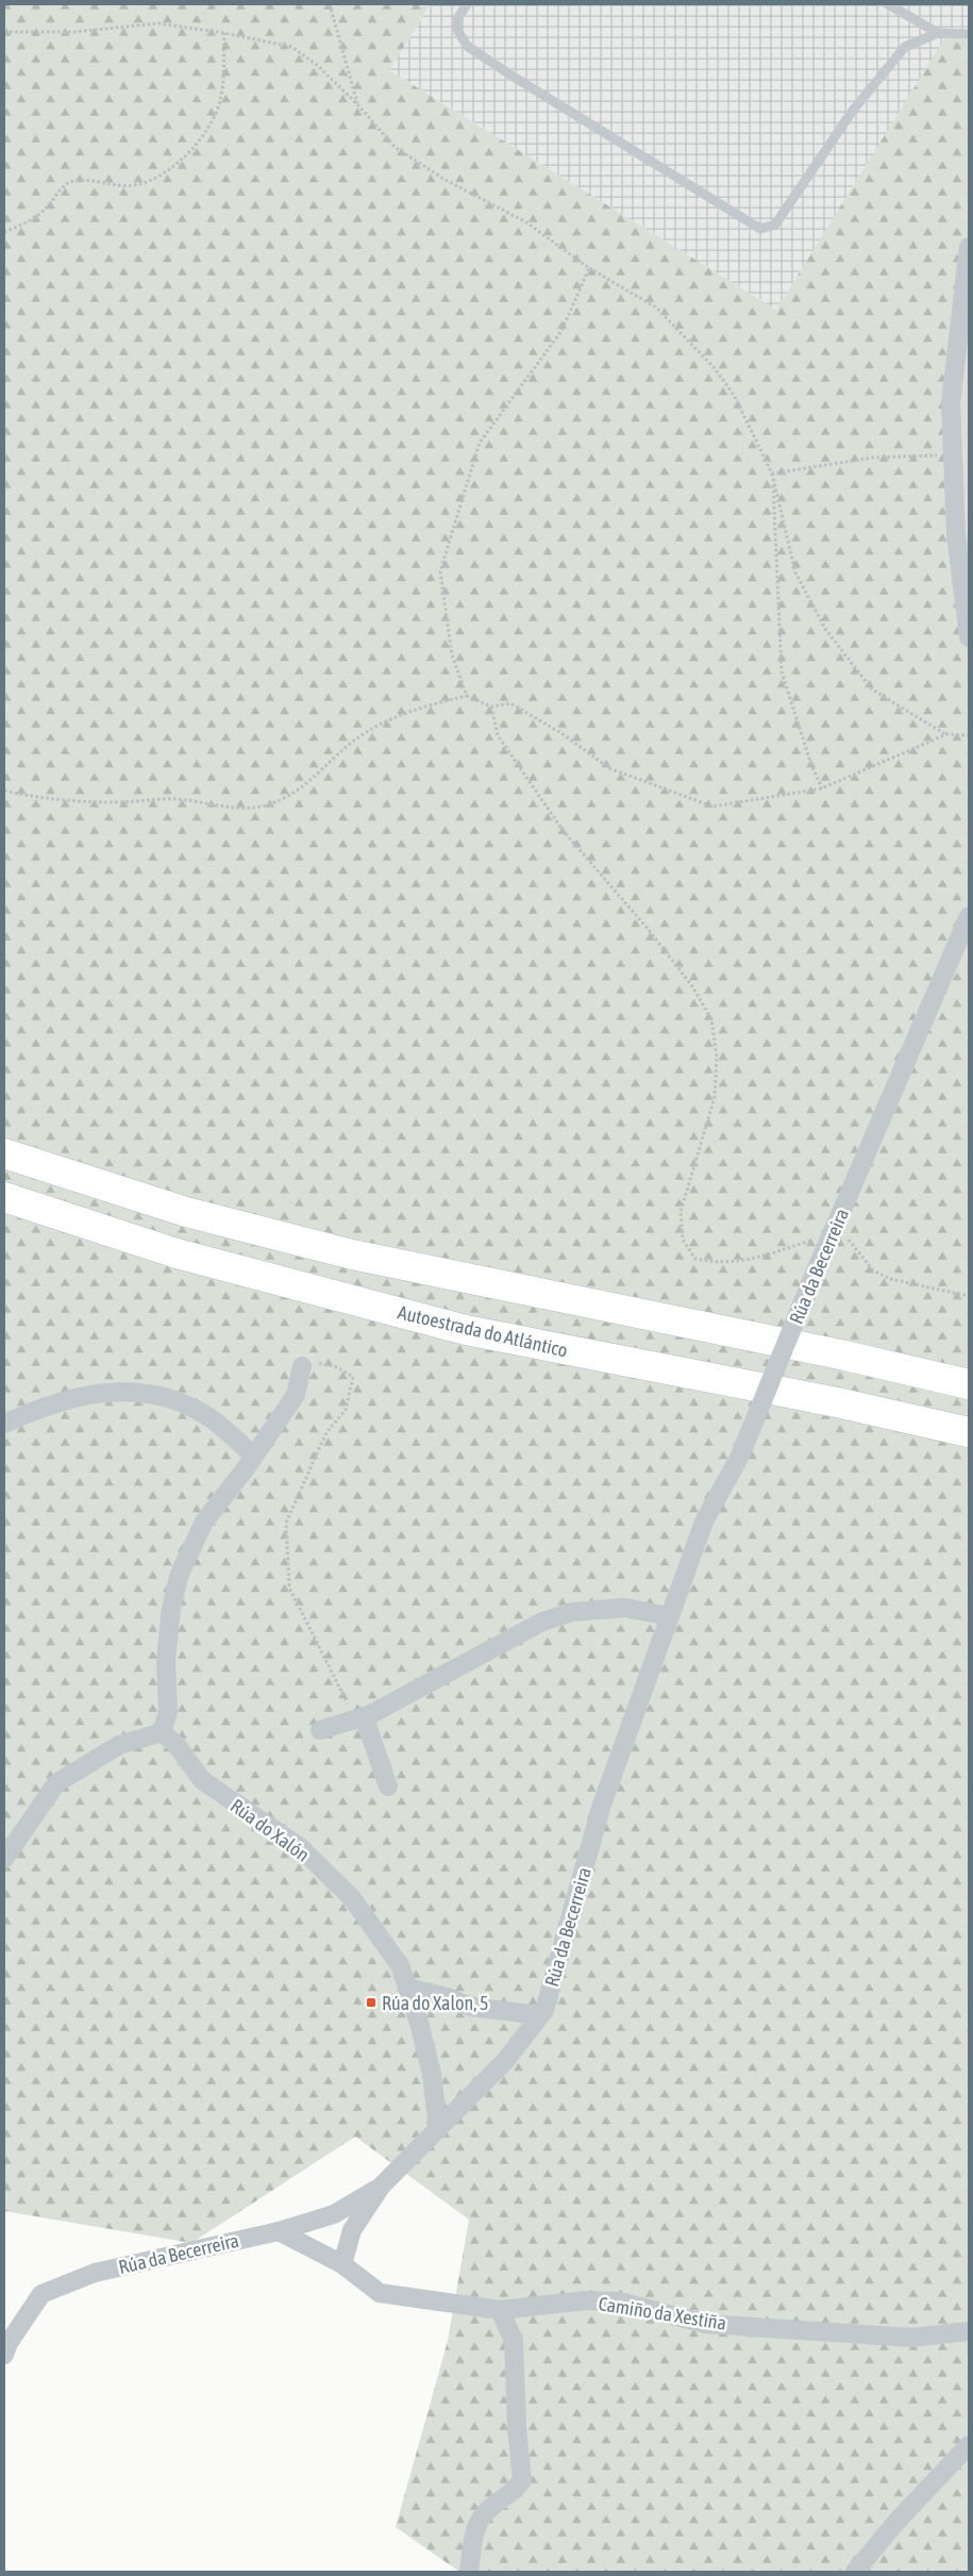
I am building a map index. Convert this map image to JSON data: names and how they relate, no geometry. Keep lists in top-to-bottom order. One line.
{"streets":{"highway":["Autoestrada do Atlántico"],"street":["Rúa da Becerreira","Rúa do Xalón","Camiño da Xestiña"]},"crossings":[["Rúa da Becerreira","Rúa do Xalón"],["Rúa da Becerreira","Camiño da Xestiña"]],"places":{"transit":["Rúa do Xalon, 5"]}}
